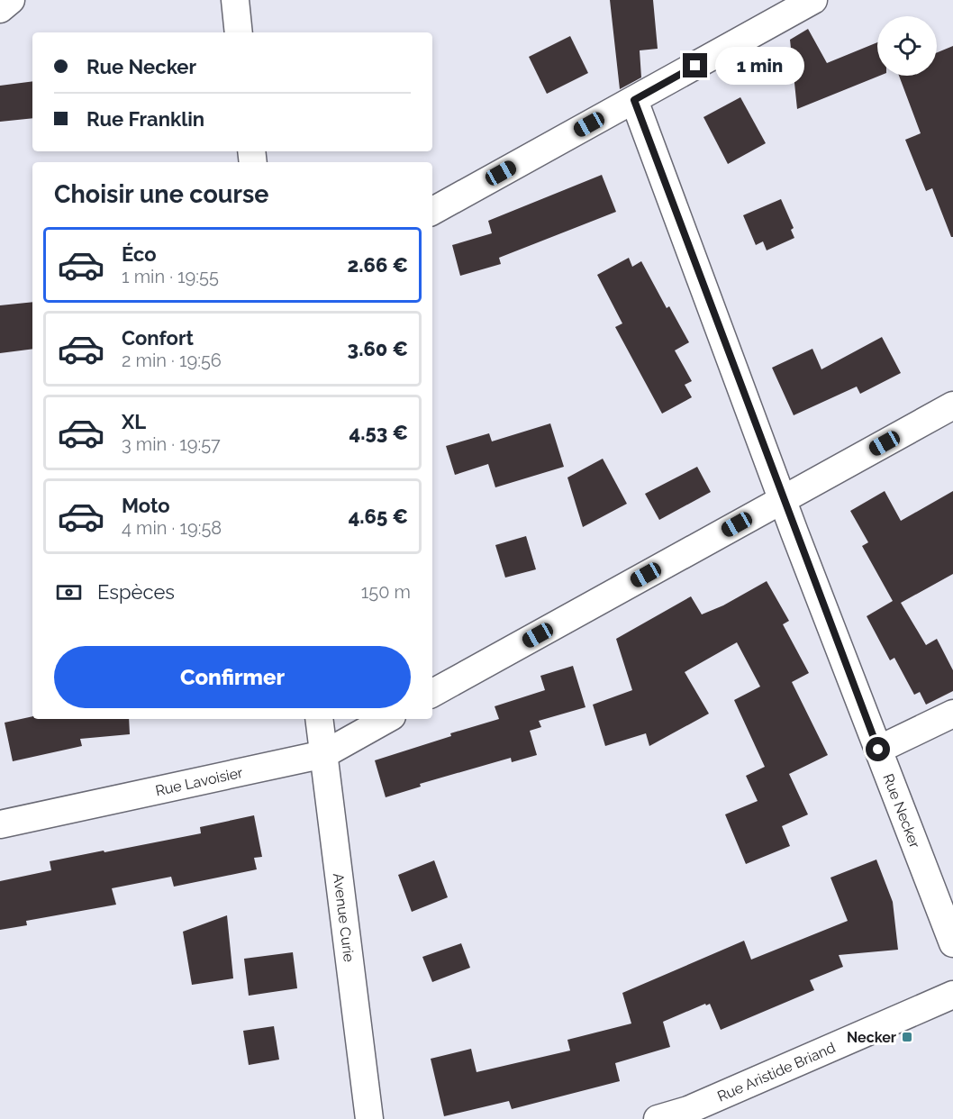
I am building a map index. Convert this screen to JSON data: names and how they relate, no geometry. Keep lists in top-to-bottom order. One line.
{"streets":{"street":["Rue Lavoisier","Rue Necker","Avenue Curie","Rue Aristide Briand"]},"crossings":[["Rue Lavoisier","Avenue Curie"]],"places":{"transit":["Necker"]},"page":{"banner":["Rue Necker","Rue Franklin"],"bubble":"1 min","heading":"Choisir une course","list":[{"name":"Éco","note":"1 min · 19:55","value":"2.66 €"},{"name":"Confort","note":"2 min · 19:56","value":"3.60 €"},{"name":"XL","note":"3 min · 19:57","value":"4.53 €"},{"name":"Moto","note":"4 min · 19:58","value":"4.65 €"}],"pay":["Espèces","150 m"],"buttons":"Confirmer"}}
